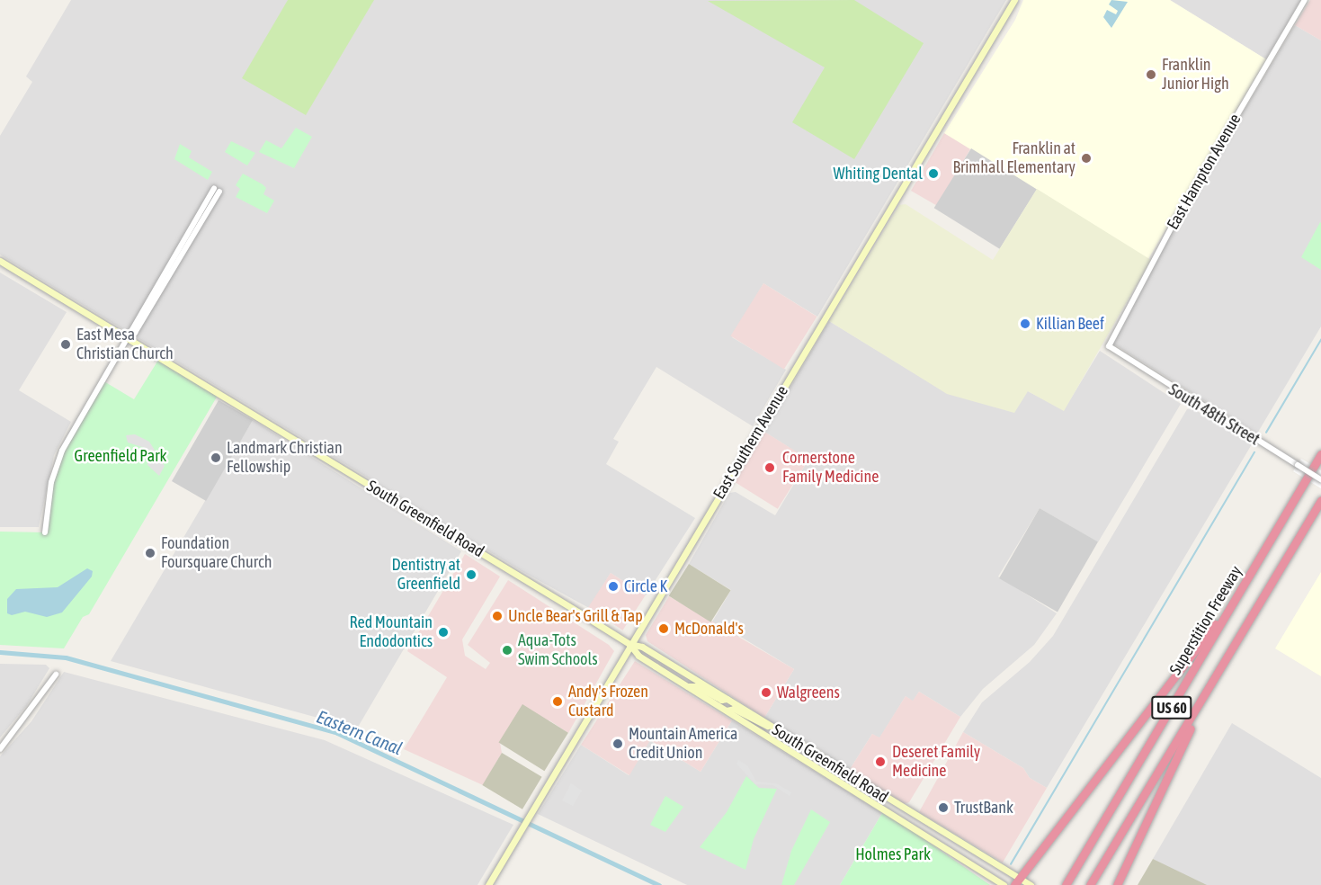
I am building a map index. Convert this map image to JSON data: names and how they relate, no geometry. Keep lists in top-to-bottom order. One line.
{"streets":{"highway":["Superstition Freeway","US 60"],"main road":["East Southern Avenue","South Greenfield Road"],"street":["East Hampton Avenue","South 48th Street"]},"crossings":[["East Hampton Avenue","South 48th Street"],["East Southern Avenue","South Greenfield Road"]],"water":["Eastern Canal"],"parks":["Greenfield Park","Holmes Park"],"places":["Franklin Junior High","Franklin at Brimhall Elementary","Whiting Dental","Killian Beef","East Mesa Christian Church","Landmark Christian Fellowship","Cornerstone Family Medicine","Foundation Foursquare Church","Dentistry at Greenfield","Circle K","Uncle Bear's Grill & Tap","McDonald's","Red Mountain Endodontics","Aqua-Tots Swim Schools","Walgreens","Andy's Frozen Custard","Mountain America Credit Union","Deseret Family Medicine","TrustBank"]}
